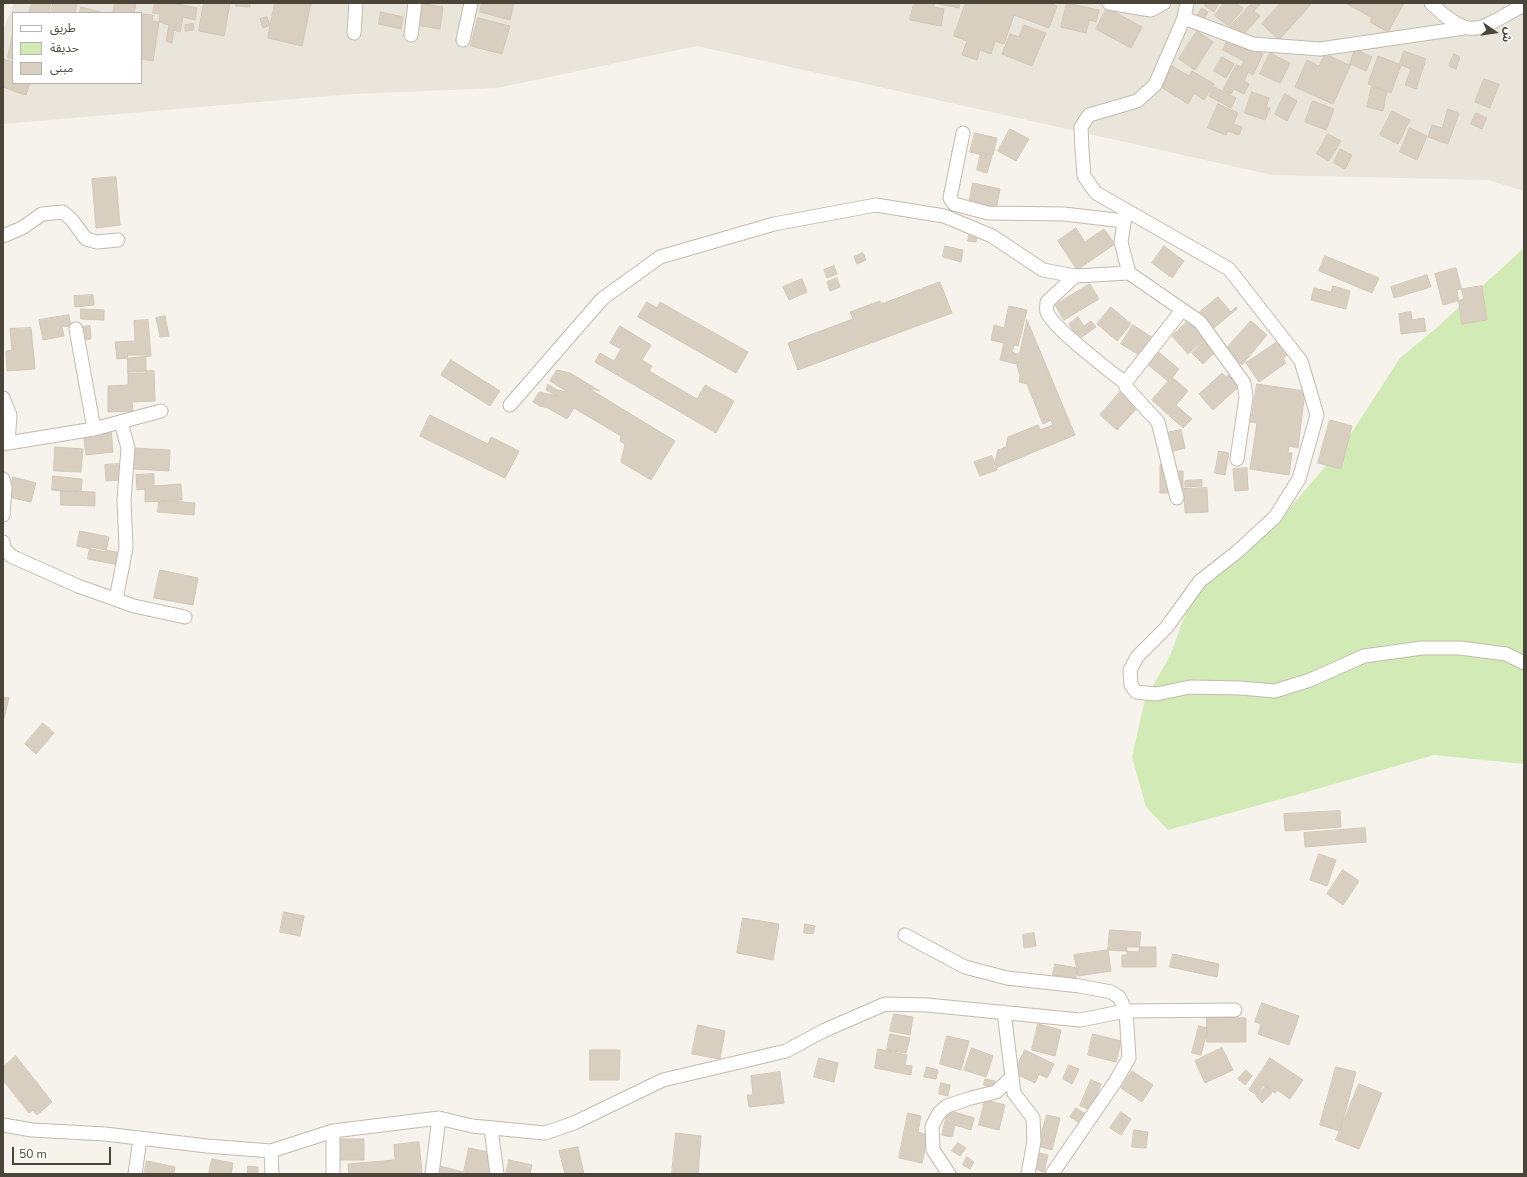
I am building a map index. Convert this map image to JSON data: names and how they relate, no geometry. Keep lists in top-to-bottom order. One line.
{"legend":["طريق","حديقة","مبنى"],"scale_bar":"50 m","north":"right"}
